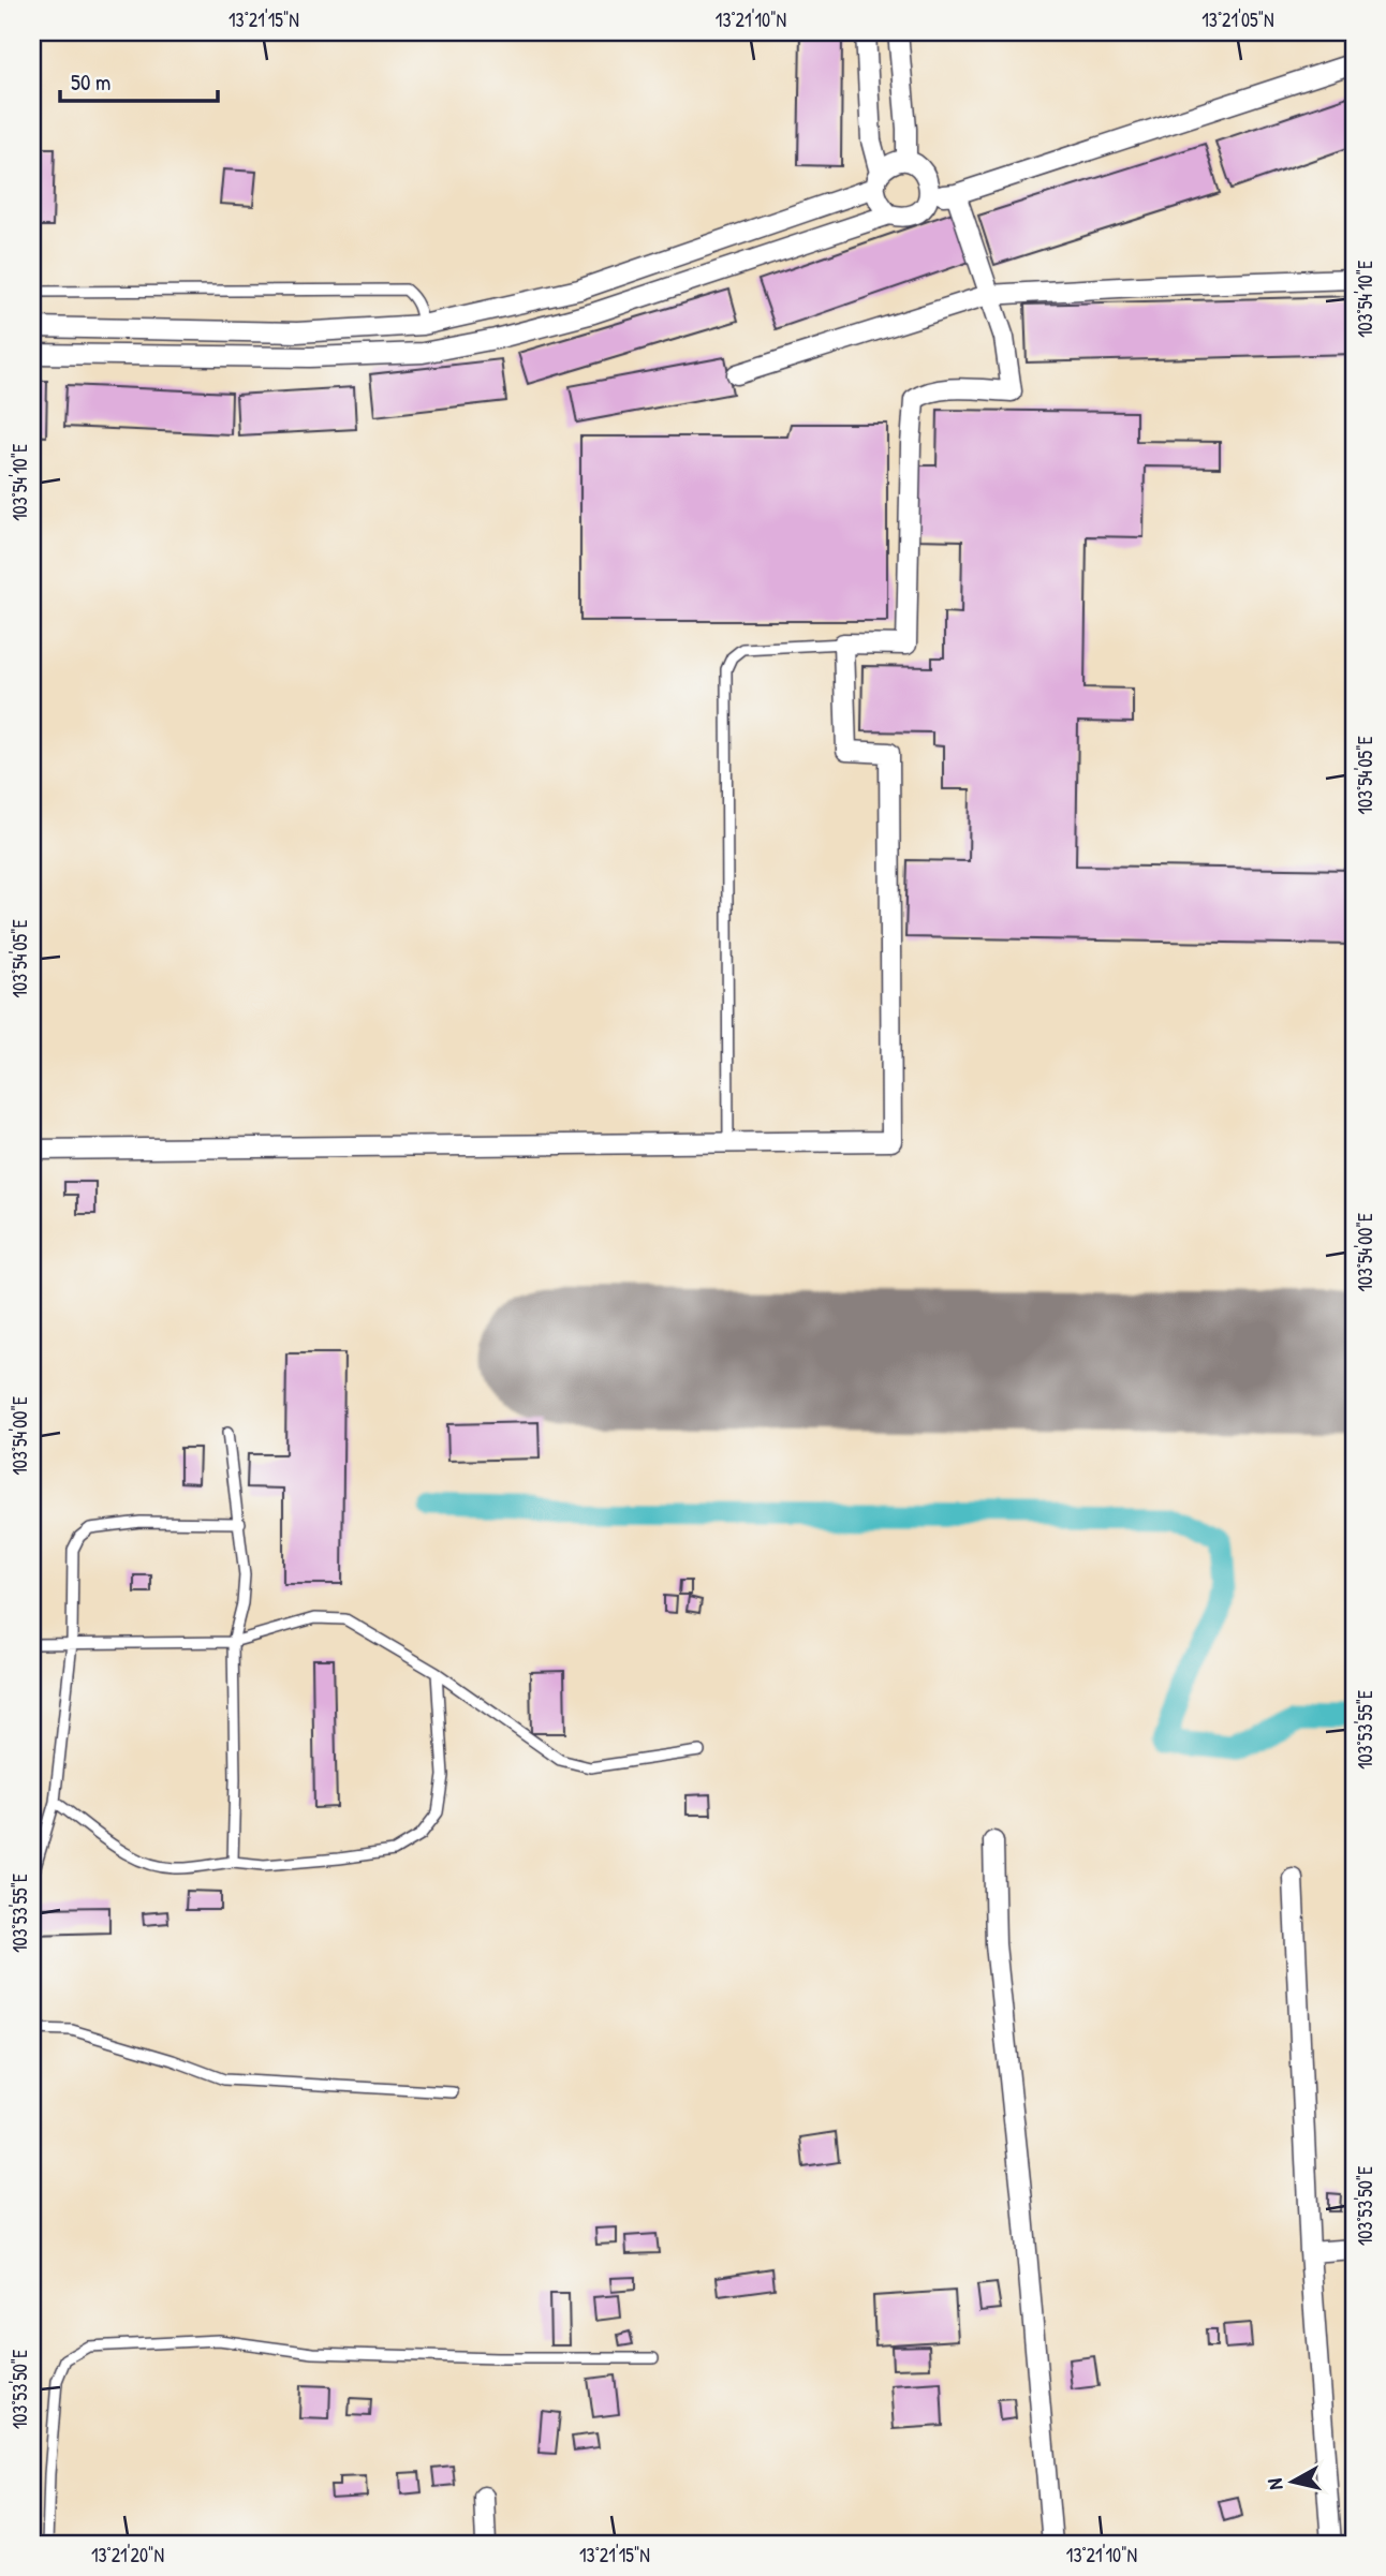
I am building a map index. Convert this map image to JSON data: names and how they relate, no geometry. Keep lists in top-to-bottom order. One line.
{"scale_bar":"50 m","north":"left","coordinates":["13°21'15\"N","13°21'10\"N","13°21'05\"N","103°54'10\"E","103°54'05\"E","103°54'00\"E","103°53'55\"E","103°53'50\"E","13°21'20\"N"]}
